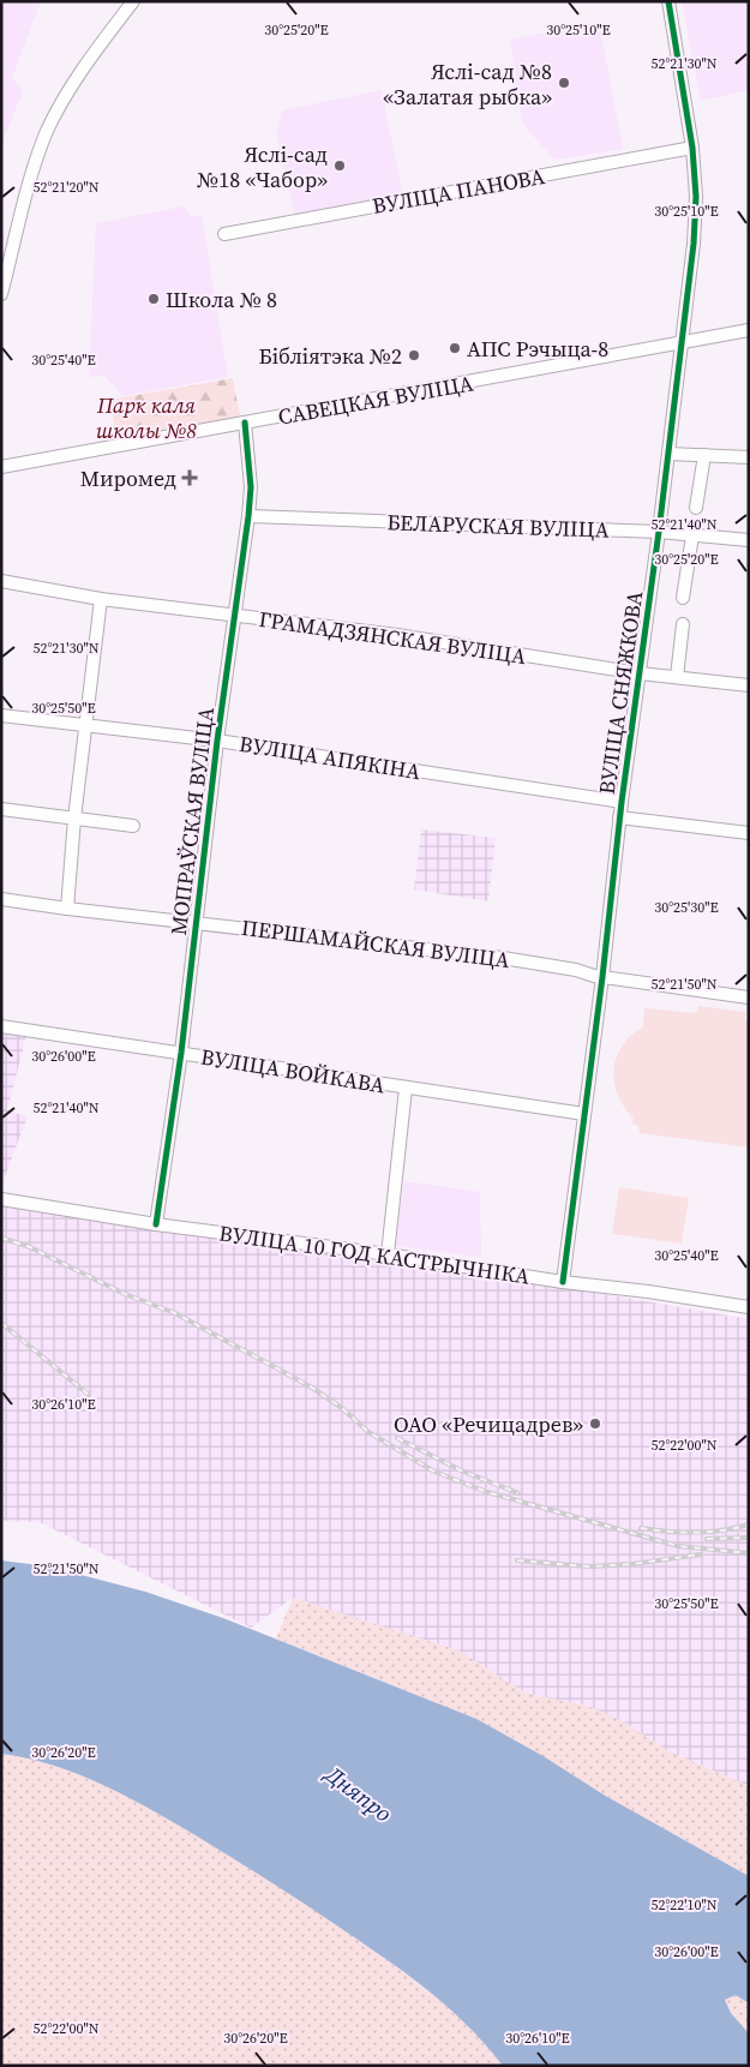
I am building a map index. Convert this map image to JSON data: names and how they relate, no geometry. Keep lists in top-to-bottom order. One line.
{"streets":{"street":["ВУЛІЦА ПАНОВА","САВЕЦКАЯ ВУЛІЦА","БЕЛАРУСКАЯ ВУЛІЦА","ГРАМАДЗЯНСКАЯ ВУЛІЦА","ВУЛІЦА СНЯЖКОВА","ВУЛІЦА АПЯКІНА","МОПРАЎСКАЯ ВУЛІЦА","ПЕРШАМАЙСКАЯ ВУЛІЦА","ВУЛІЦА ВОЙКАВА","ВУЛІЦА 10 ГОД КАСТРЫЧНІКА"]},"crossings":[["ВУЛІЦА ПАНОВА","ВУЛІЦА СНЯЖКОВА"],["САВЕЦКАЯ ВУЛІЦА","ВУЛІЦА СНЯЖКОВА"],["САВЕЦКАЯ ВУЛІЦА","МОПРАЎСКАЯ ВУЛІЦА"],["БЕЛАРУСКАЯ ВУЛІЦА","ВУЛІЦА СНЯЖКОВА"],["БЕЛАРУСКАЯ ВУЛІЦА","МОПРАЎСКАЯ ВУЛІЦА"],["ГРАМАДЗЯНСКАЯ ВУЛІЦА","ВУЛІЦА СНЯЖКОВА"],["ГРАМАДЗЯНСКАЯ ВУЛІЦА","МОПРАЎСКАЯ ВУЛІЦА"],["ВУЛІЦА СНЯЖКОВА","ВУЛІЦА АПЯКІНА"],["ВУЛІЦА СНЯЖКОВА","ПЕРШАМАЙСКАЯ ВУЛІЦА"],["ВУЛІЦА СНЯЖКОВА","ВУЛІЦА ВОЙКАВА"],["ВУЛІЦА СНЯЖКОВА","ВУЛІЦА 10 ГОД КАСТРЫЧНІКА"],["ВУЛІЦА АПЯКІНА","МОПРАЎСКАЯ ВУЛІЦА"],["МОПРАЎСКАЯ ВУЛІЦА","ПЕРШАМАЙСКАЯ ВУЛІЦА"],["МОПРАЎСКАЯ ВУЛІЦА","ВУЛІЦА ВОЙКАВА"],["МОПРАЎСКАЯ ВУЛІЦА","ВУЛІЦА 10 ГОД КАСТРЫЧНІКА"]],"water":["Дняпро"],"parks":["Парк каля школы №8"],"places":{"other":["Яслі-сад №8 «Залатая рыбка»","Яслі-сад №18 «Чабор»","Школа № 8","АПС Рэчыца-8","Бібліятэка №2","ОАО «Речицадрев»"],"health":["Миромед"]},"coordinates":["30°25'20\"E","30°25'10\"E","52°21'30\"N","52°21'20\"N","30°25'40\"E","52°21'40\"N","30°25'50\"E","30°25'30\"E","52°21'50\"N","30°26'00\"E","30°26'10\"E","52°22'00\"N","30°26'20\"E","52°22'10\"N"]}
